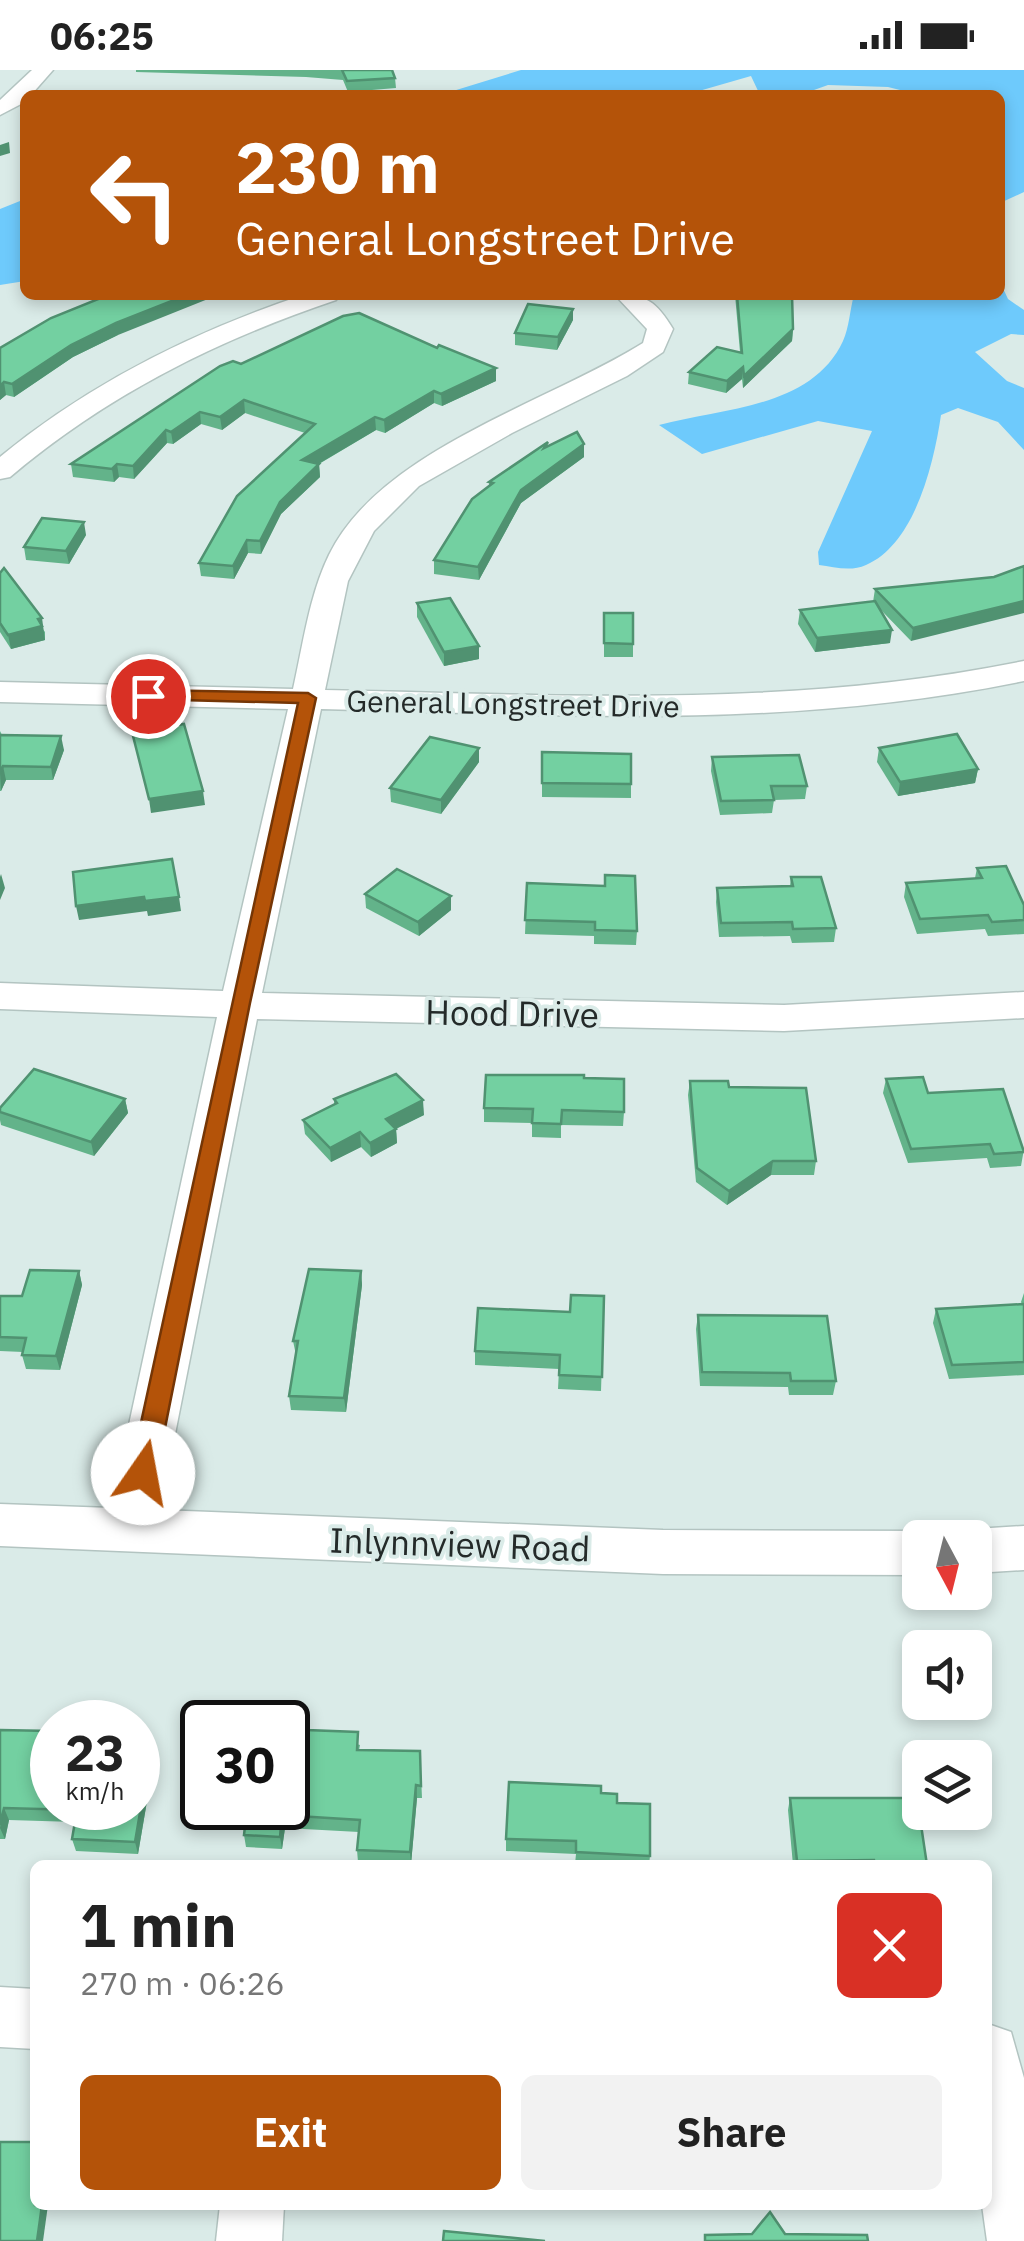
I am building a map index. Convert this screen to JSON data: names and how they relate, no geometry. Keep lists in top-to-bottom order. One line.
{"streets":{"street":["General Longstreet Drive","Hood Drive","Inlynnview Road"]},"north":"bottom","page":{"status":"06:25","turn":["230 m","General Longstreet Drive"],"speed":"23 km/h","limit":"30","heading":["1 min","270 m · 06:26"],"buttons":["Exit","Share"]}}
